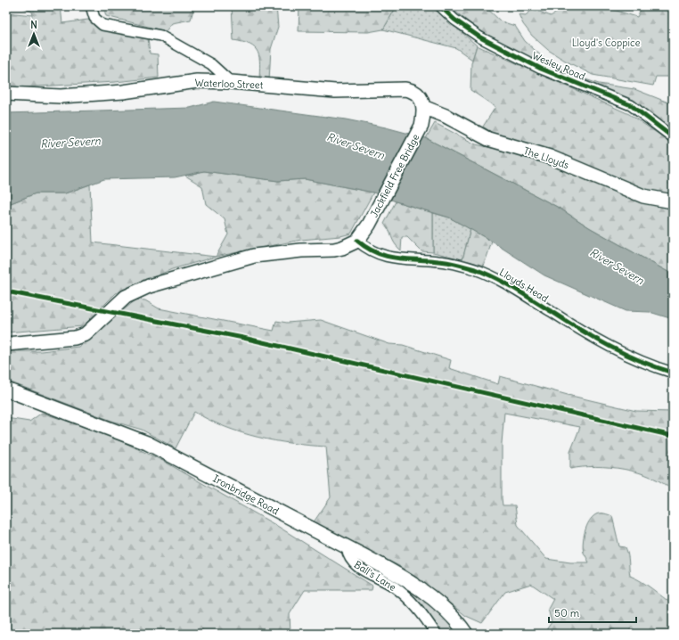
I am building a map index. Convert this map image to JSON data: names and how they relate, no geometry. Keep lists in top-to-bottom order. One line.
{"streets":{"main road":["Waterloo Street","The Lloyds","Jackfield Free Bridge","Ironbridge Road"],"street":["Wesley Road","Lloyds Head","Ball's Lane"]},"crossings":[["Waterloo Street","The Lloyds"],["Waterloo Street","Jackfield Free Bridge"],["Jackfield Free Bridge","Lloyds Head"],["Ironbridge Road","Ball's Lane"]],"water":["River Severn"],"parks":["Lloyd's Coppice"],"scale_bar":"50 m","north":"top"}
